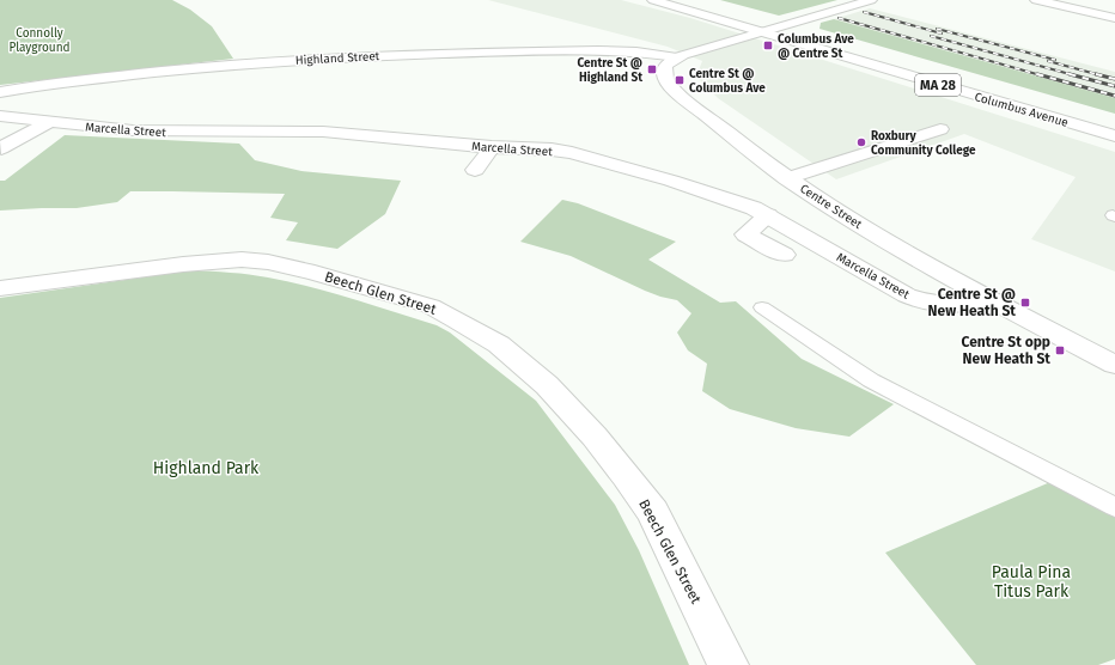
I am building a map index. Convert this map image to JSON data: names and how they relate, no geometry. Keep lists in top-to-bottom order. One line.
{"streets":{"street":["Highland Street","MA 28","Columbus Avenue","Marcella Street","Centre Street","Beech Glen Street"]},"crossings":[["Highland Street","Centre Street"],["Marcella Street","Centre Street"]],"parks":["Connolly Playground","Highland Park","Paula Pina Titus Park"],"places":{"transit":["Columbus Ave @ Centre St","Centre St @ Highland St","Centre St @ Columbus Ave","Centre St @ New Heath St","Centre St opp New Heath St"],"other":["Roxbury Community College"]}}
